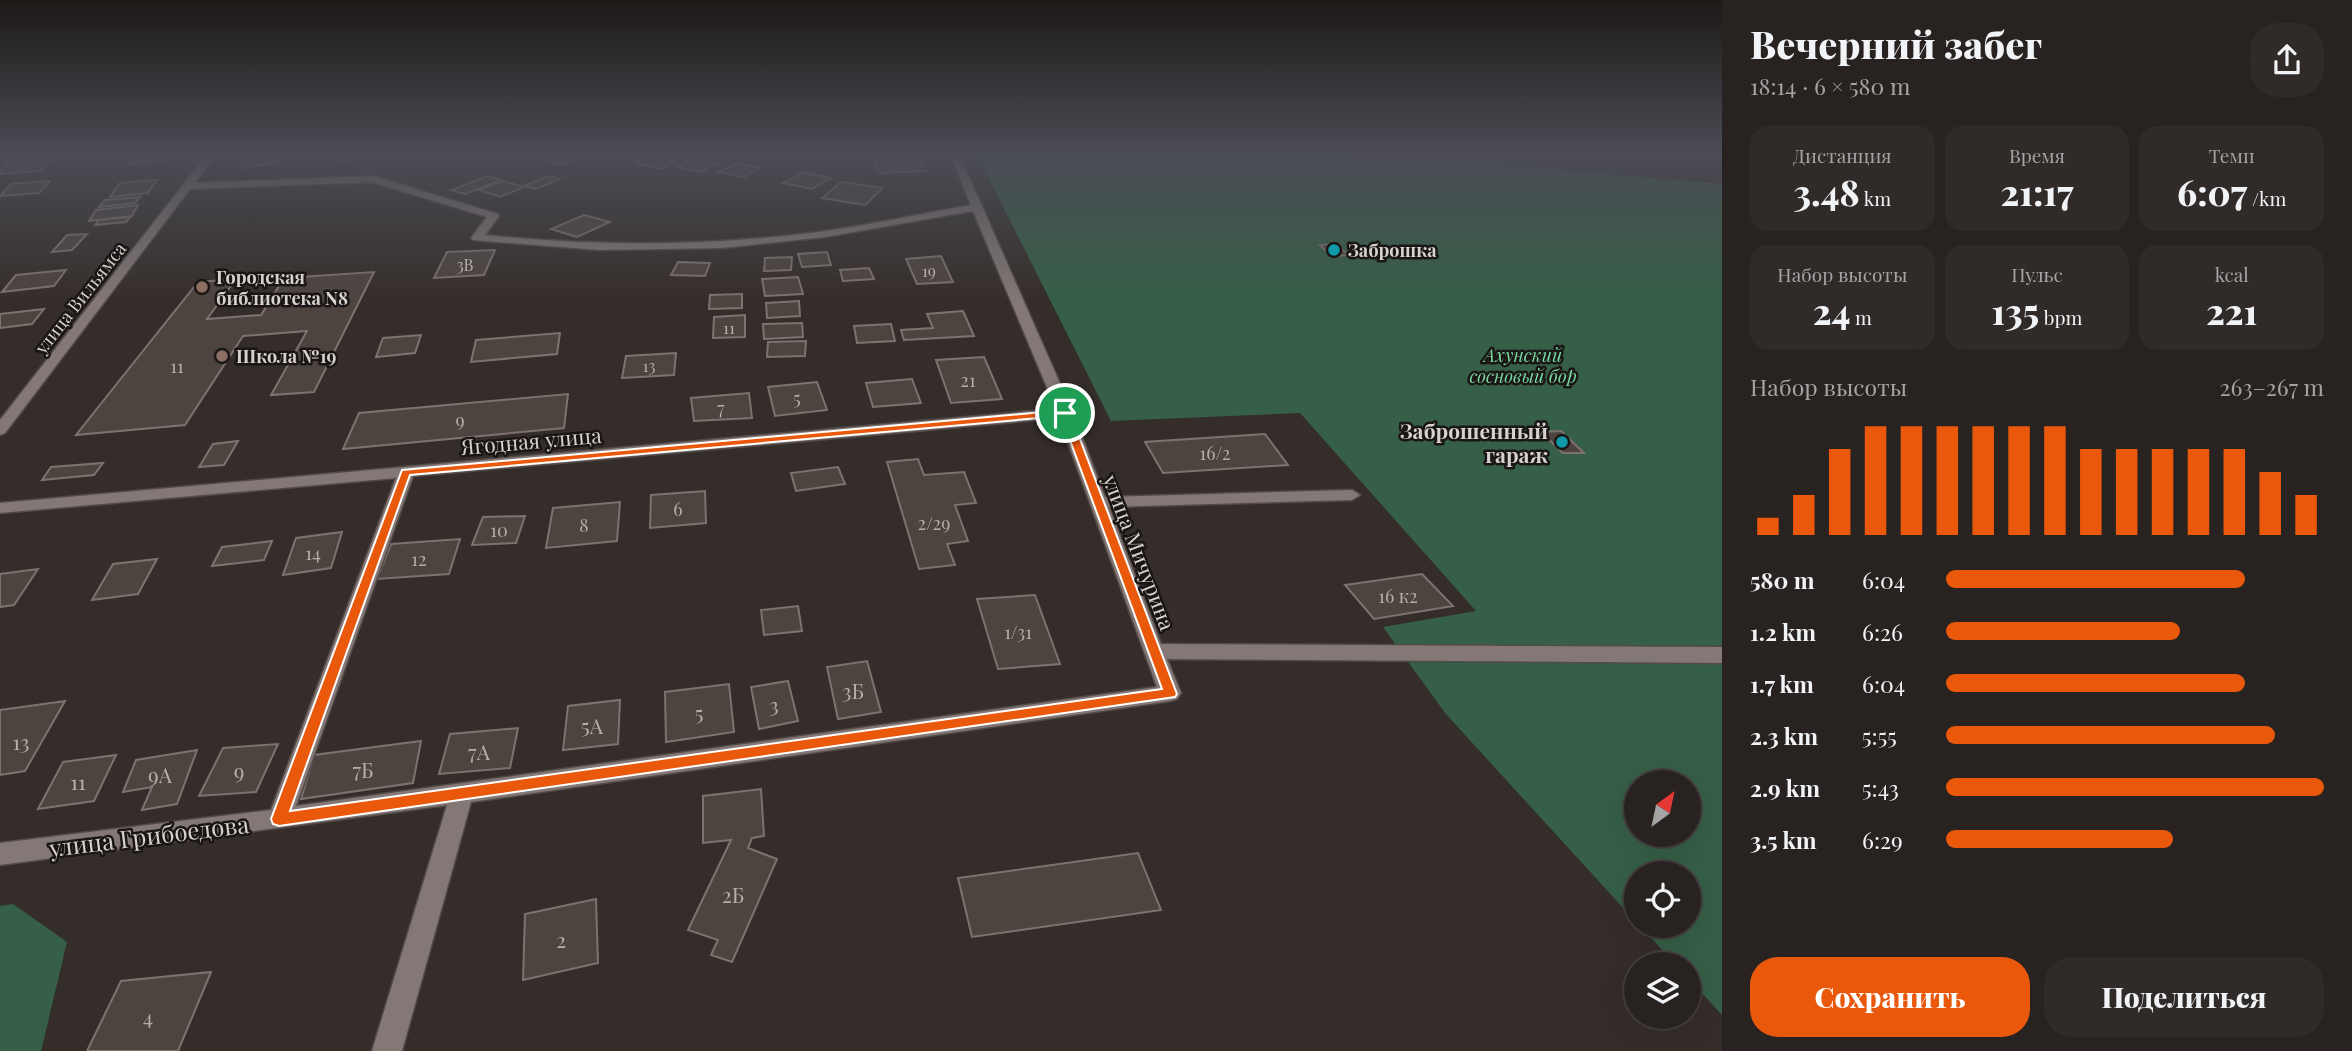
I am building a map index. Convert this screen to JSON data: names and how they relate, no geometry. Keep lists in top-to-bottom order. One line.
{"streets":{"street":["улица Вильямса","Ягодная улица","улица Мичурина","улица Грибоедова"]},"crossings":[["Ягодная улица","улица Мичурина"],["улица Мичурина","улица Грибоедова"]],"parks":["Ахунский сосновый бор"],"places":["Заброшка","Городская библиотека N8","Школа №19","Заброшенный гараж"],"house_numbers":["3В","19","11","13","11","21","5","7","9","16/2","6","2/29","8","10","14","12","16 к2","1/31","3Б","3","5","5А","13","7А","7Б","9","9А","11","2Б","2","4"],"north":"top right","page":{"heading":["Вечерний забег","18:14 · 6 × 580 m"],"stats":[["Дистанция","3.48 km"],["Время","21:17"],["Темп","6:07 /km"],["Набор высоты","24 m"],["Пульс","135 bpm"],["kcal","221"]],"chart":["Набор высоты","263–267 m"],"list":[{"name":"580 m","note":"6:04"},{"name":"1.2 km","note":"6:26"},{"name":"1.7 km","note":"6:04"},{"name":"2.3 km","note":"5:55"},{"name":"2.9 km","note":"5:43"},{"name":"3.5 km","note":"6:29"}],"buttons":["Сохранить","Поделиться"]}}
